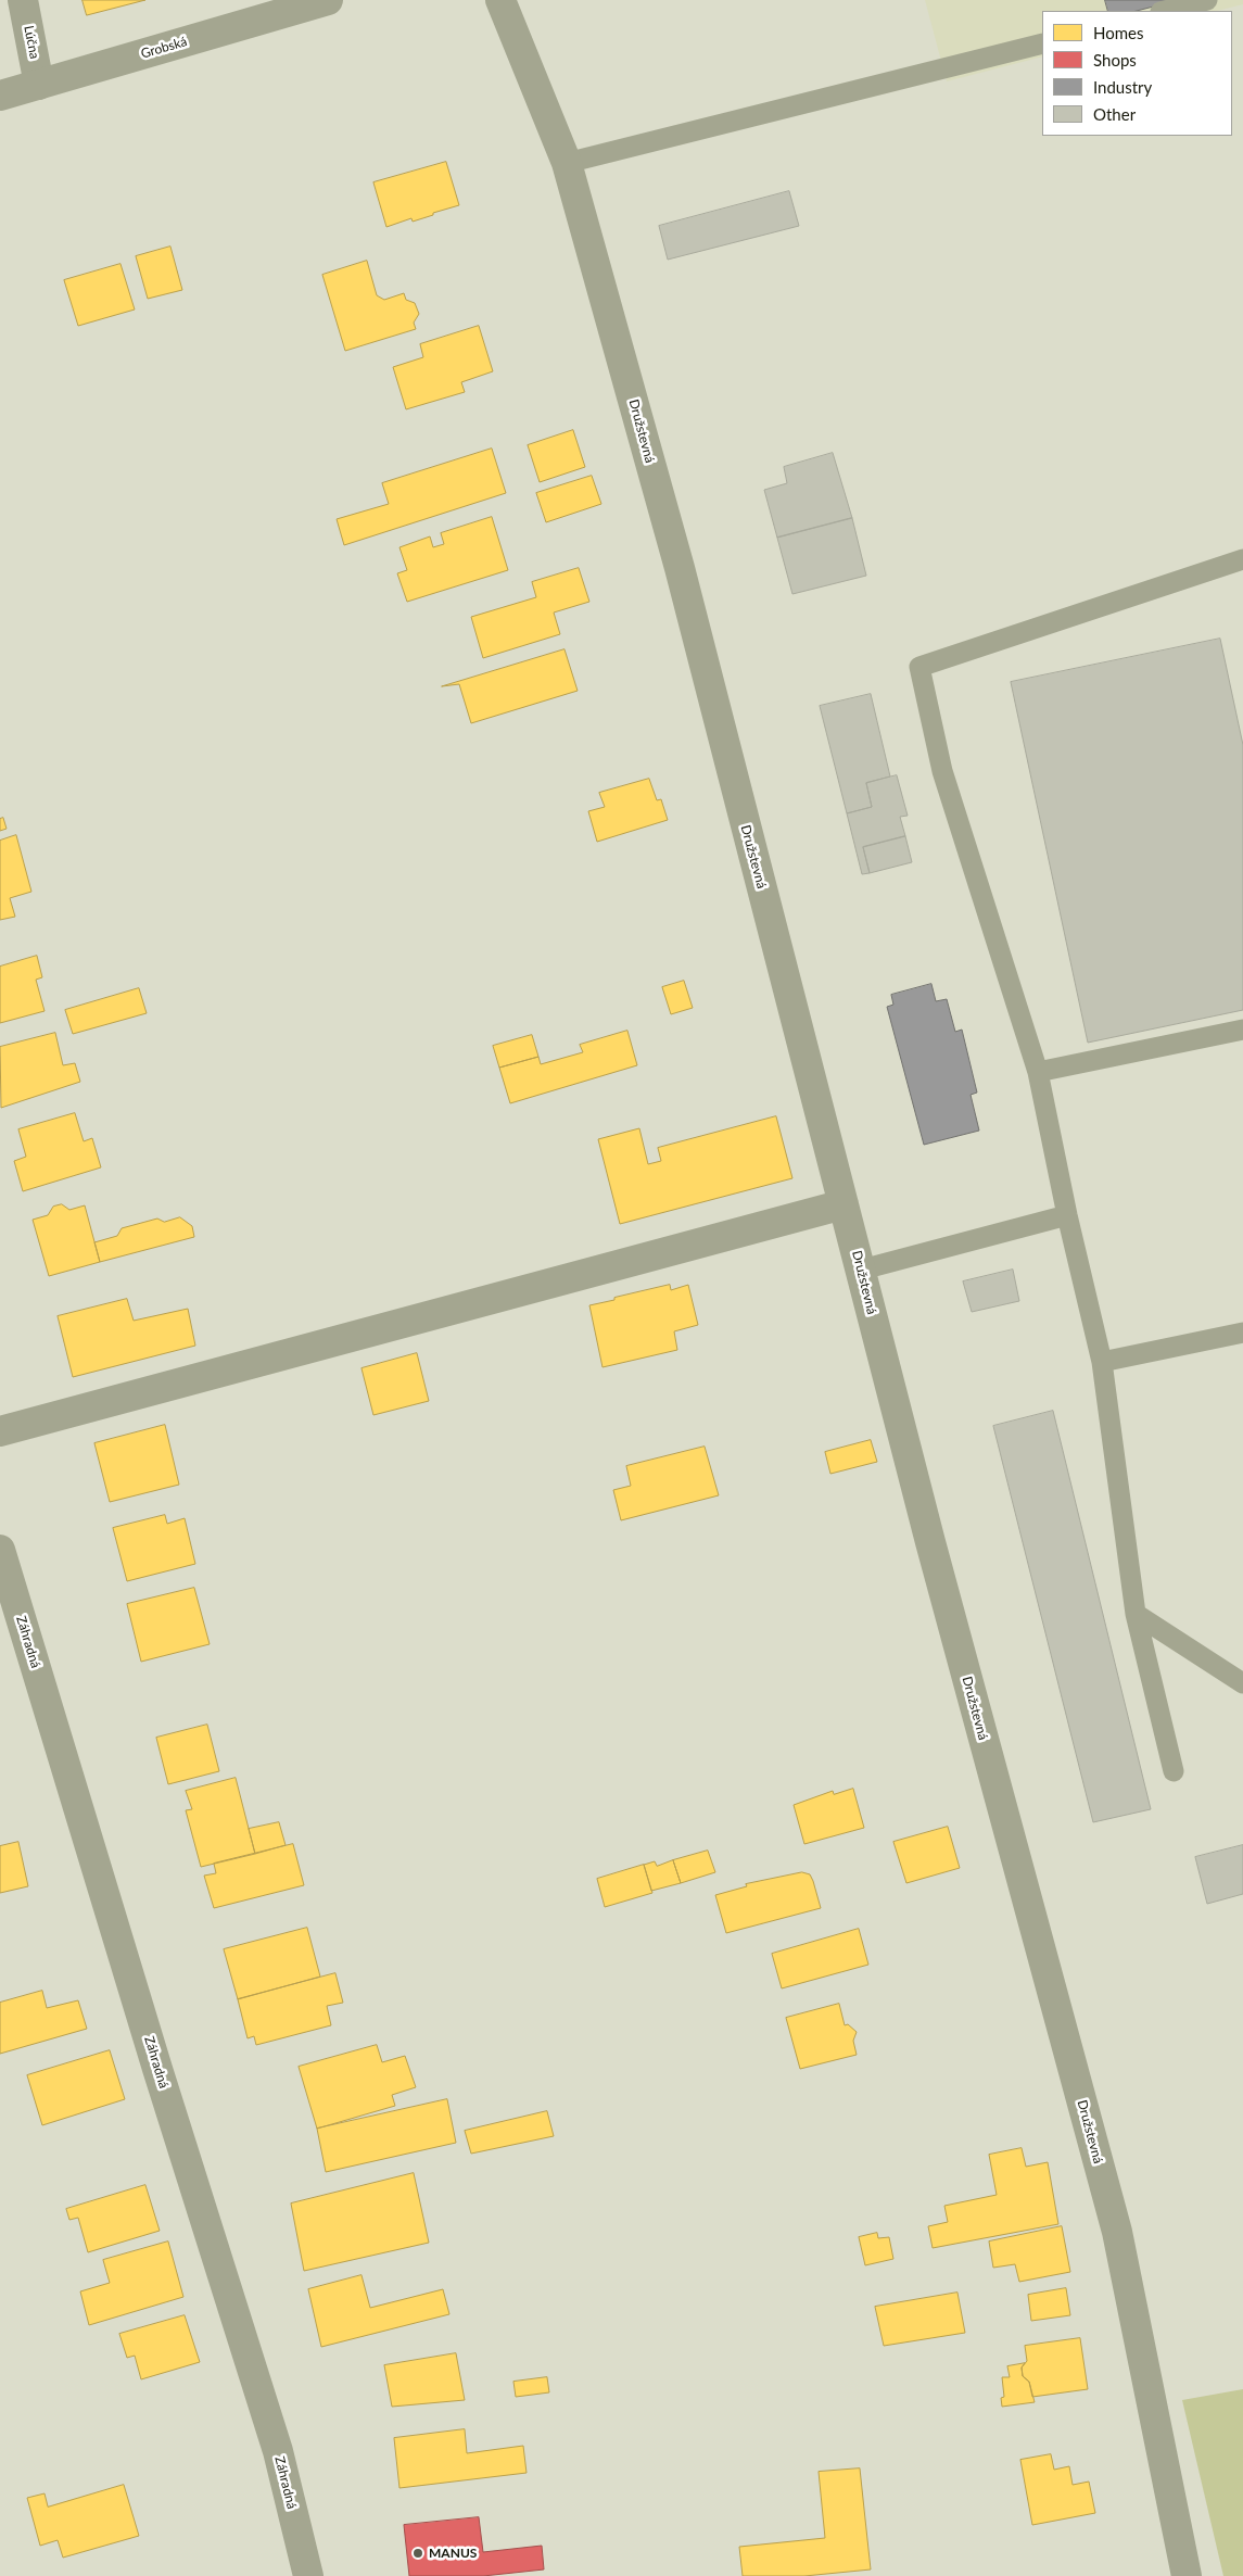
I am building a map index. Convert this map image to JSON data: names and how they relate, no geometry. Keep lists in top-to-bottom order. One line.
{"streets":{"street":["Lúčna","Grobská","Družstevná","Záhradná"]},"crossings":[["Lúčna","Grobská"]],"places":["MANUS"],"legend":["Homes","Shops","Industry","Other"]}
